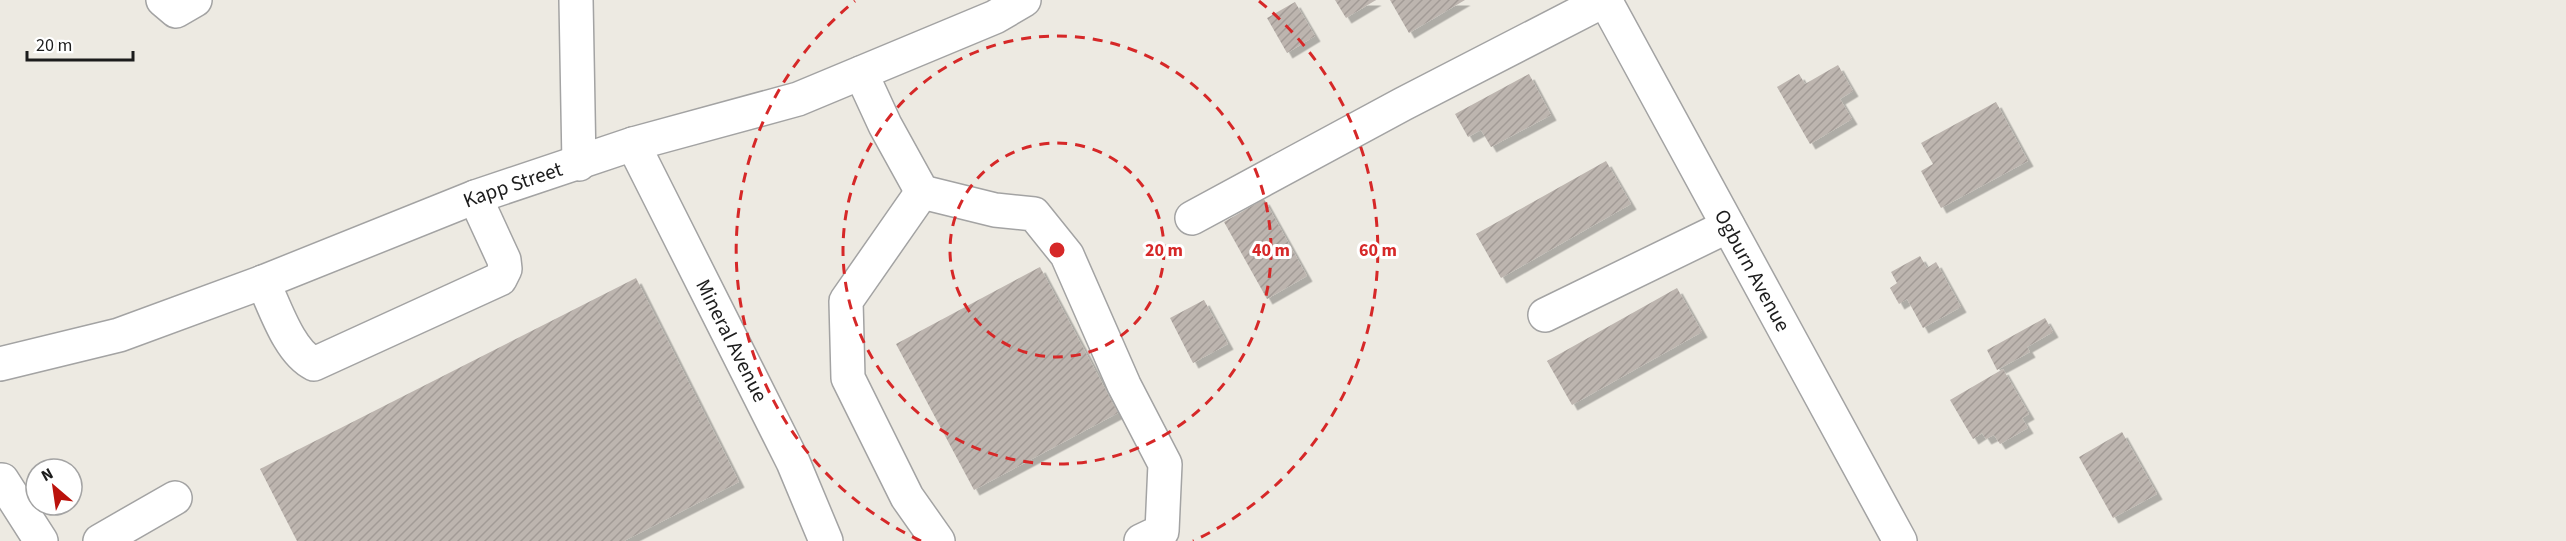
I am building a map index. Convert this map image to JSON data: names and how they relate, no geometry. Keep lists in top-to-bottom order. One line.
{"streets":{"street":["Kapp Street","Ogburn Avenue","Mineral Avenue"]},"crossings":[["Kapp Street","Mineral Avenue"]],"scale_bar":"20 m","north":"top left","rings":["20 m","40 m","60 m"]}
